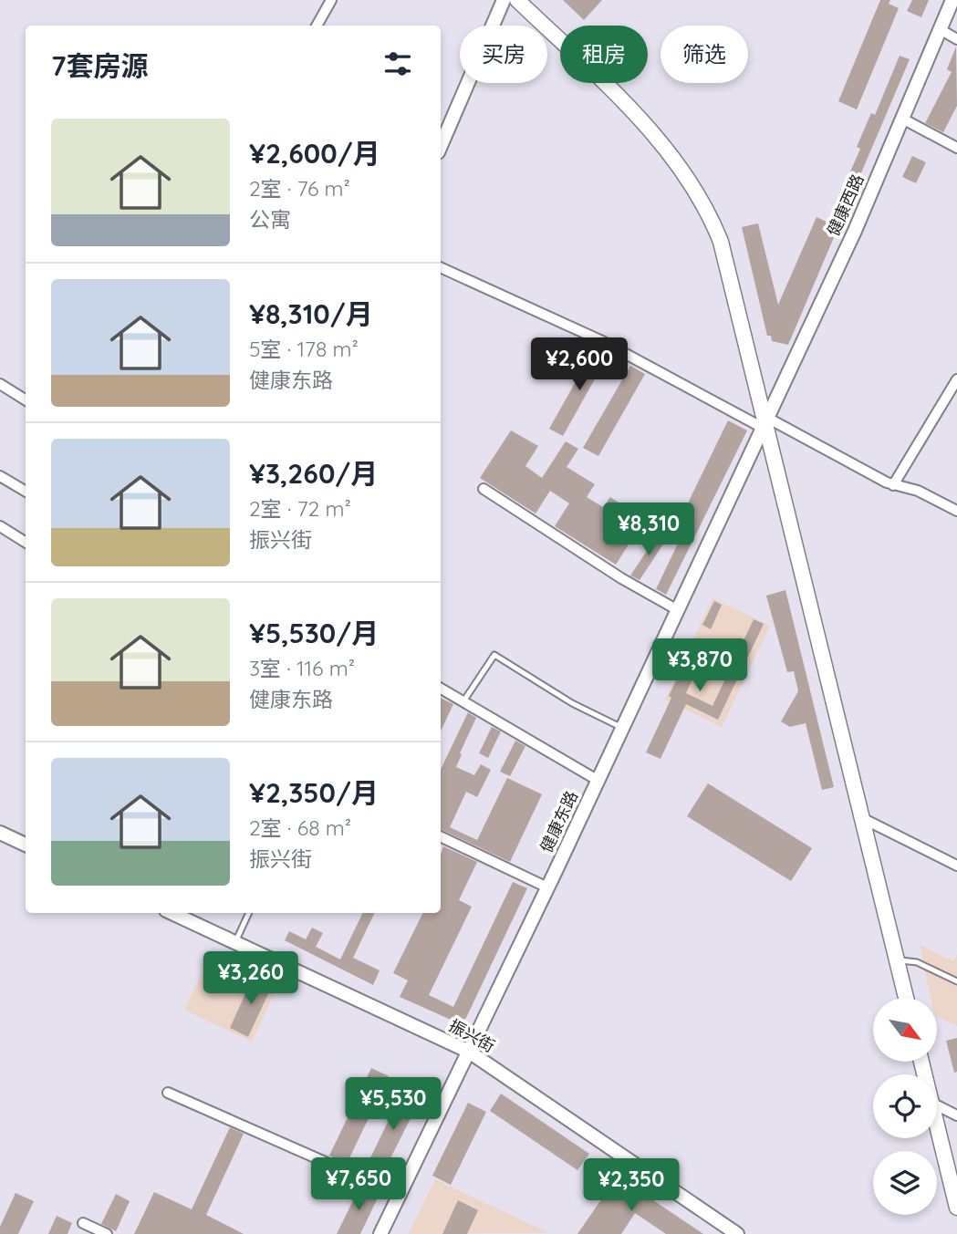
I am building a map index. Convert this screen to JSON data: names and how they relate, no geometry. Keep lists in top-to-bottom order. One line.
{"streets":{"street":["健康西路","健康东路","振兴街"]},"crossings":[["健康西路","健康东路"],["健康东路","振兴街"]],"north":"bottom right","page":{"chip":["买房","租房","筛选"],"heading":"7套房源","list":[{"name":"¥2,600/月","note":"2室 · 76 m² · 公寓"},{"name":"¥8,310/月","note":"5室 · 178 m² · 健康东路"},{"name":"¥3,260/月","note":"2室 · 72 m² · 振兴街"},{"name":"¥5,530/月","note":"3室 · 116 m² · 健康东路"},{"name":"¥2,350/月","note":"2室 · 68 m² · 振兴街"}],"price":["¥2,600","¥8,310","¥3,870","¥3,260","¥5,530","¥7,650","¥2,350"]}}
